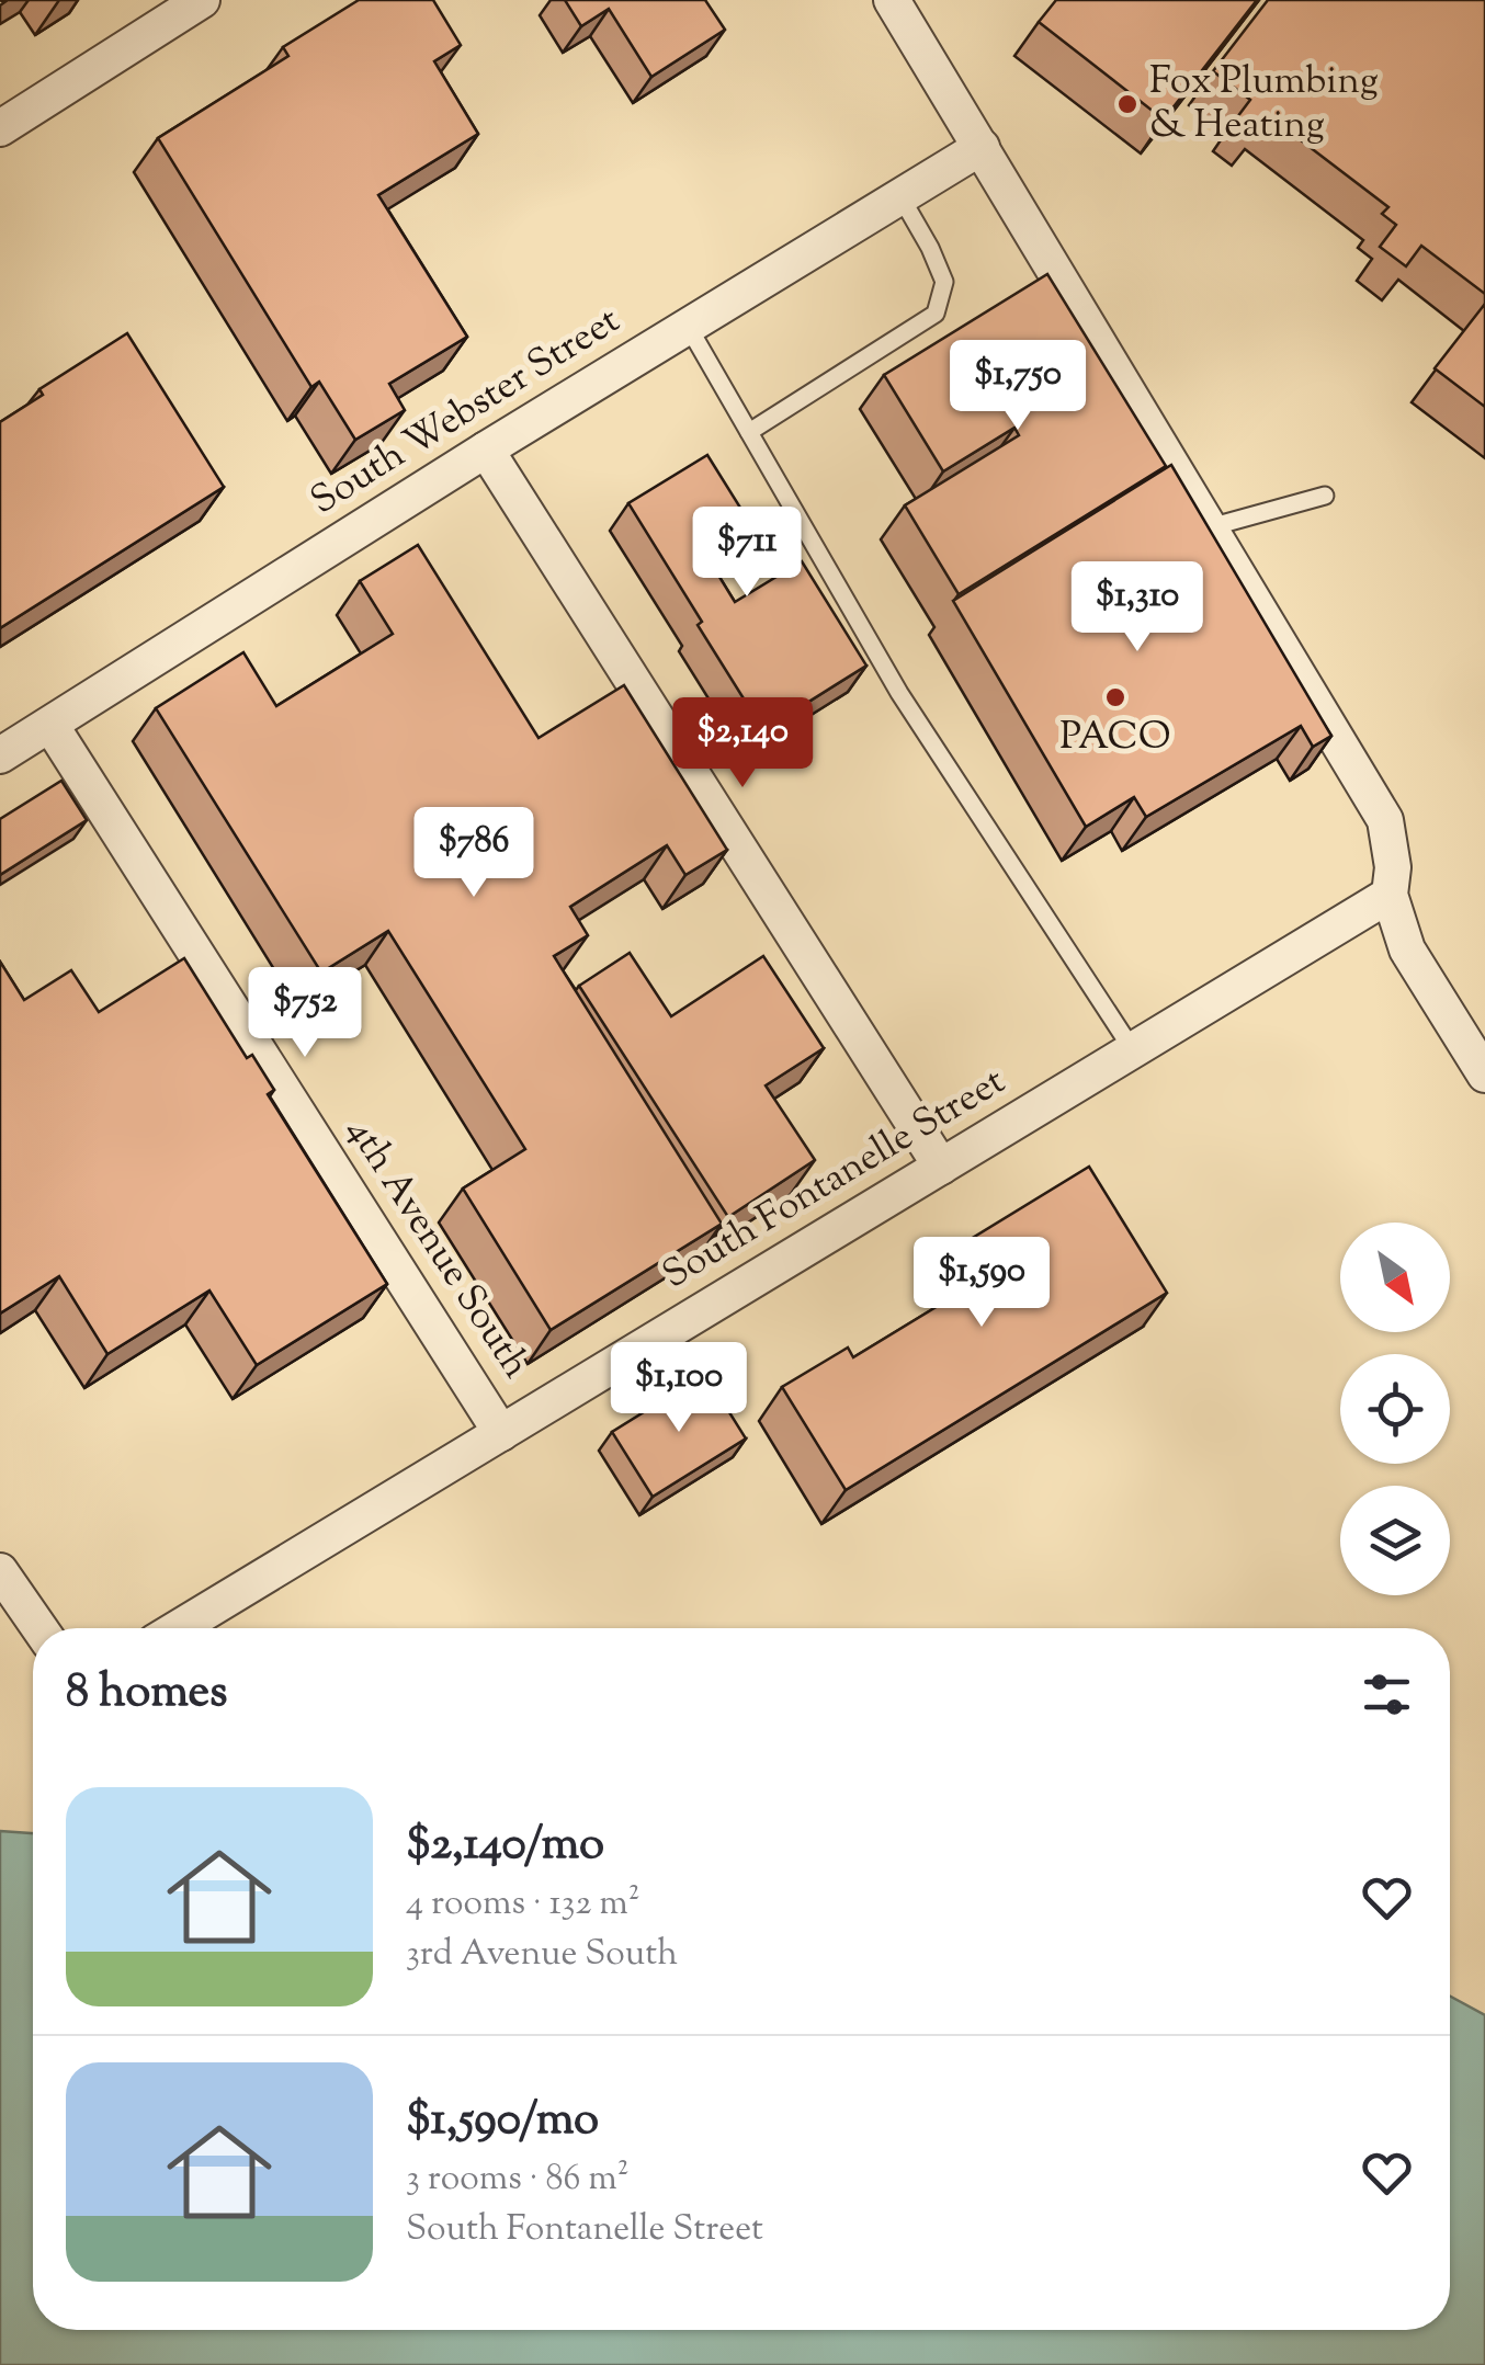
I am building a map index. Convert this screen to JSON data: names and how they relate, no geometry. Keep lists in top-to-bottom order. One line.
{"streets":{"street":["South Webster Street","South Fontanelle Street","4th Avenue South"]},"crossings":[["South Webster Street","4th Avenue South"],["South Fontanelle Street","4th Avenue South"]],"places":["Fox Plumbing & Heating","PACO"],"north":"bottom right","page":{"price":["$1,750","$711","$1,310","$2,140","$786","$752","$1,590","$1,100"],"heading":"8 homes","list":[{"name":"$2,140/mo","note":"4 rooms · 132 m² · 3rd Avenue South"},{"name":"$1,590/mo","note":"3 rooms · 86 m² · South Fontanelle Street"}]}}
